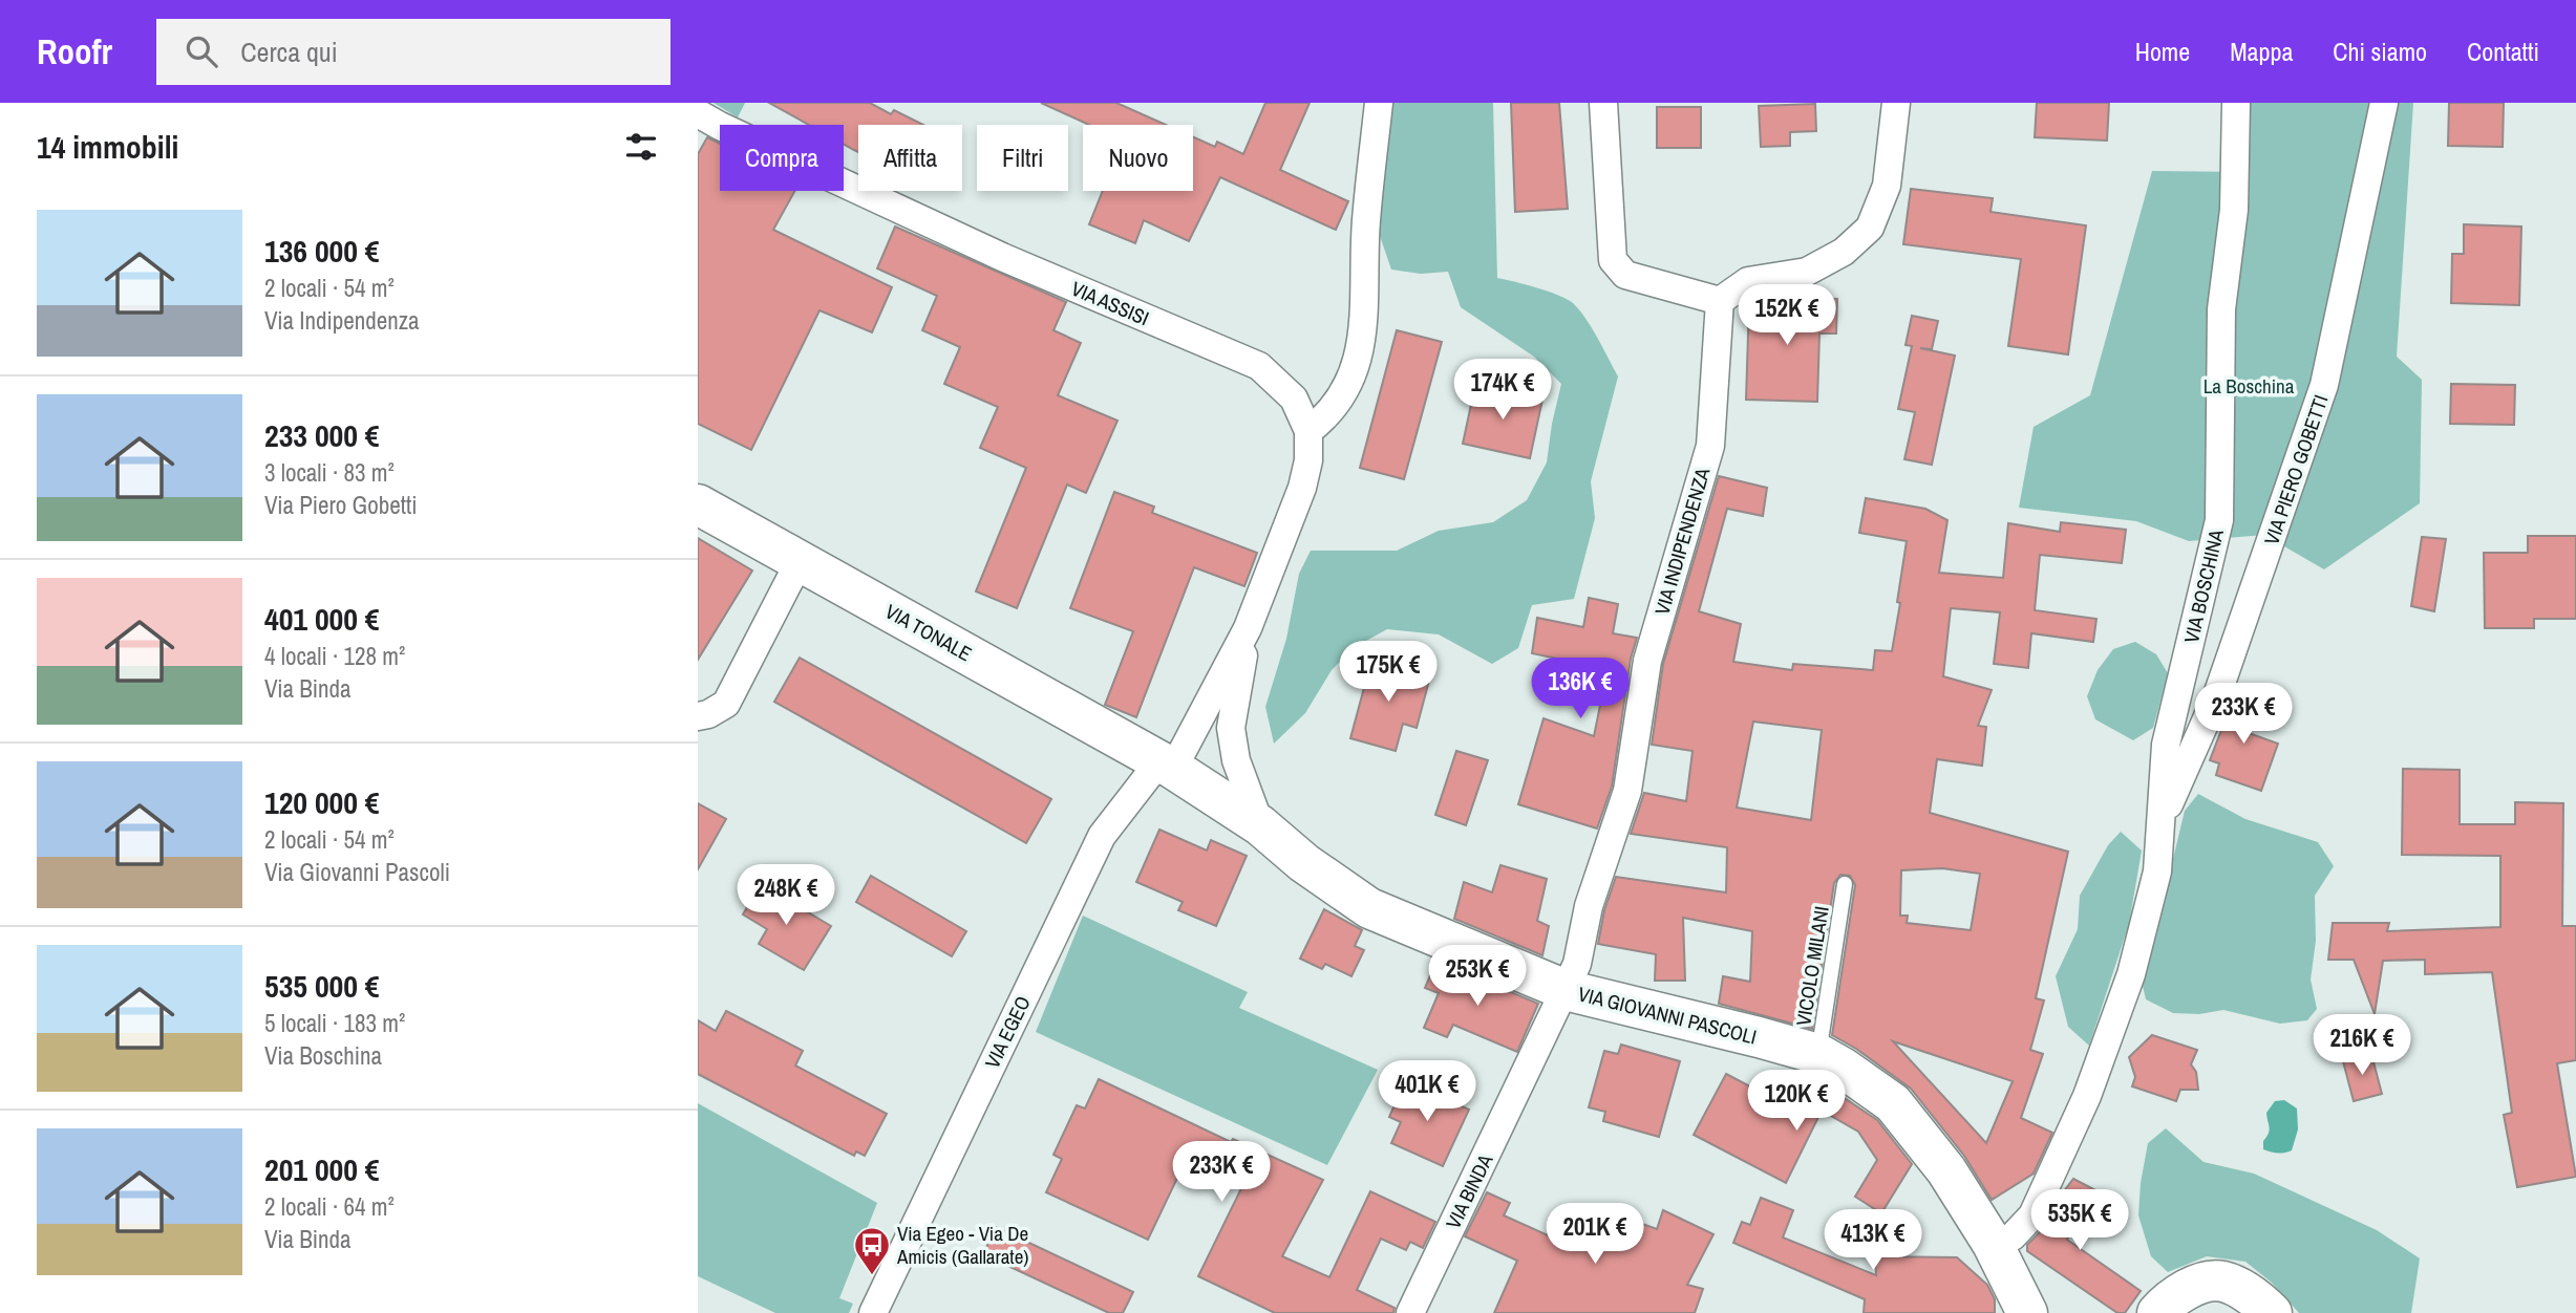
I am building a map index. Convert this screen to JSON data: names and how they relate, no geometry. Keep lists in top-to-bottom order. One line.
{"streets":{"street":["VIA ASSISI","VIA PIERO GOBETTI","VIA INDIPENDENZA","VIA BOSCHINA","VIA TONALE","VIA GIOVANNI PASCOLI","VIA EGEO","VIA BINDA"],"lane":["VICOLO MILANI"]},"crossings":[["VIA ASSISI","VIA TONALE"],["VIA ASSISI","VIA GIOVANNI PASCOLI"],["VIA ASSISI","VIA EGEO"],["VIA PIERO GOBETTI","VIA BOSCHINA"],["VIA INDIPENDENZA","VIA GIOVANNI PASCOLI"],["VIA INDIPENDENZA","VIA BINDA"],["VIA BOSCHINA","VIA GIOVANNI PASCOLI"],["VIA TONALE","VIA GIOVANNI PASCOLI"],["VIA TONALE","VIA EGEO"],["VICOLO MILANI","VIA GIOVANNI PASCOLI"],["VIA GIOVANNI PASCOLI","VIA EGEO"],["VIA GIOVANNI PASCOLI","VIA BINDA"]],"parks":["La Boschina"],"places":{"bus stop":["Via Egeo - Via De Amicis (Gallarate)"]},"page":{"header":"Roofr","search":"Cerca qui","nav":["Home","Mappa","Chi siamo","Contatti"],"heading":"14 immobili","chip":["Compra","Affitta","Filtri","Nuovo"],"list":[{"name":"136 000 €","note":"2 locali · 54 m² · Via Indipendenza"},{"name":"233 000 €","note":"3 locali · 83 m² · Via Piero Gobetti"},{"name":"401 000 €","note":"4 locali · 128 m² · Via Binda"},{"name":"120 000 €","note":"2 locali · 54 m² · Via Giovanni Pascoli"},{"name":"535 000 €","note":"5 locali · 183 m² · Via Boschina"},{"name":"201 000 €","note":"2 locali · 64 m² · Via Binda"}],"price":["152K €","174K €","175K €","136K €","233K €","248K €","253K €","216K €","401K €","120K €","233K €","535K €","201K €","413K €"]}}
